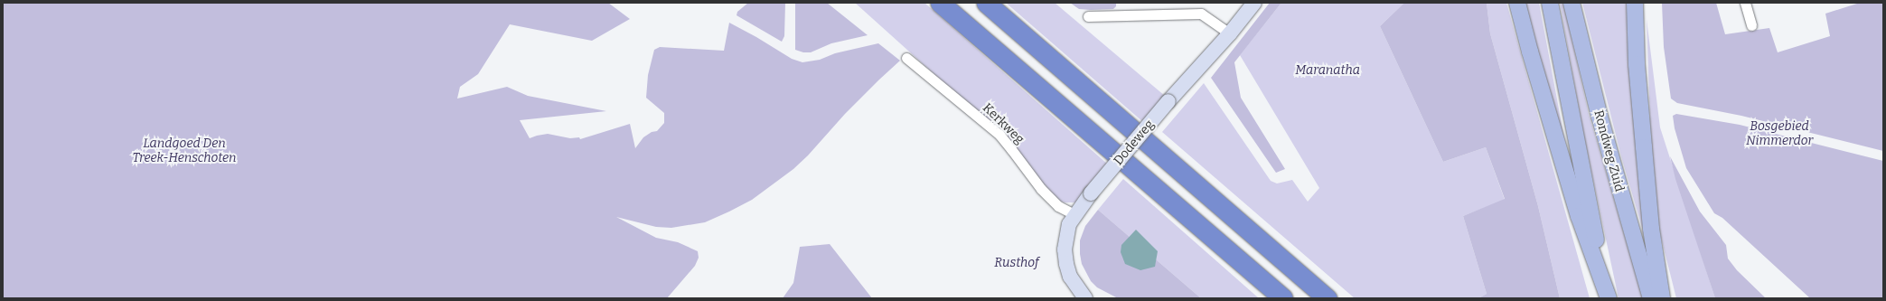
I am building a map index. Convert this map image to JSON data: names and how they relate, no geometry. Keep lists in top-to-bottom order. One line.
{"streets":{"main road":["Rondweg Zuid"],"street":["Kerkweg","Dodeweg"]},"crossings":[["Kerkweg","Dodeweg"]],"parks":["Maranatha","Bosgebied Nimmerdor","Landgoed Den Treek-Henschoten","Rusthof"]}
